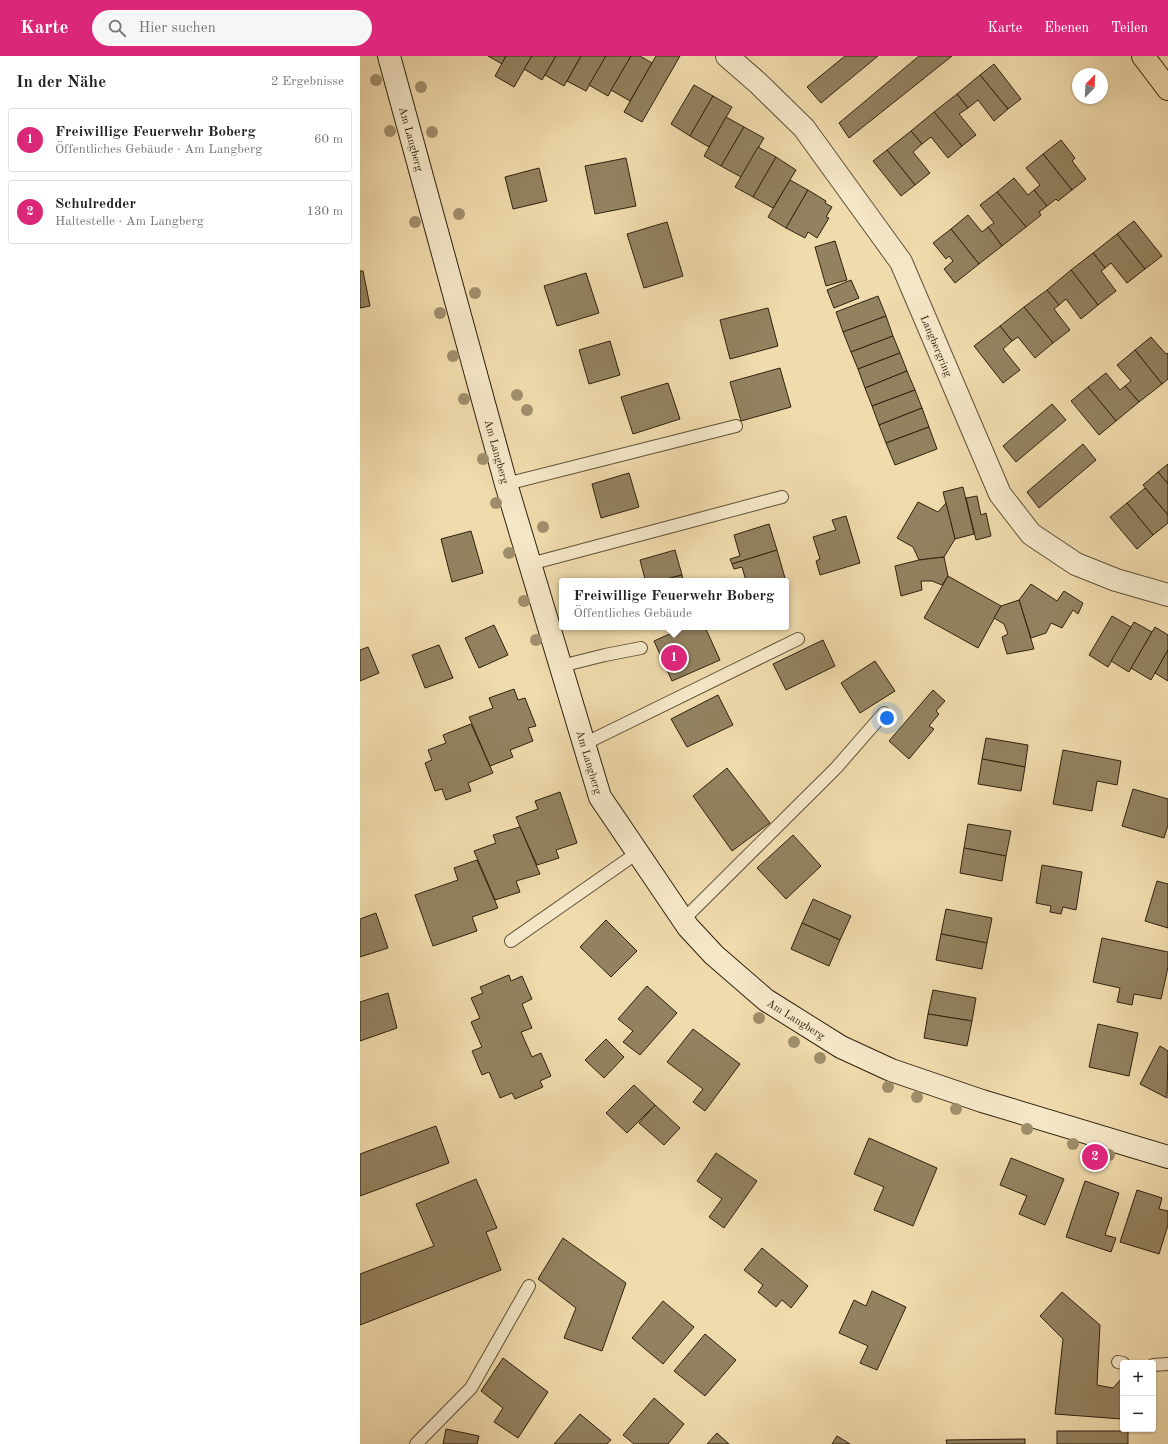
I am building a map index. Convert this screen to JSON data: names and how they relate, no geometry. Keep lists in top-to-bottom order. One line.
{"streets":{"street":["Am Langberg","Langbergring"]},"north":"top right","page":{"header":"Karte","search":"Hier suchen","nav":["Karte","Ebenen","Teilen"],"heading":["In der Nähe","2 Ergebnisse"],"list":[{"mark":"1","name":"Freiwillige Feuerwehr Boberg","note":"Öffentliches Gebäude · Am Langberg","value":"60 m"},{"mark":"2","name":"Schulredder","note":"Haltestelle · Am Langberg","value":"130 m"}],"popup":["Freiwillige Feuerwehr Boberg","Öffentliches Gebäude"],"pins":["1","2"],"map_buttons":["+","−"]}}
